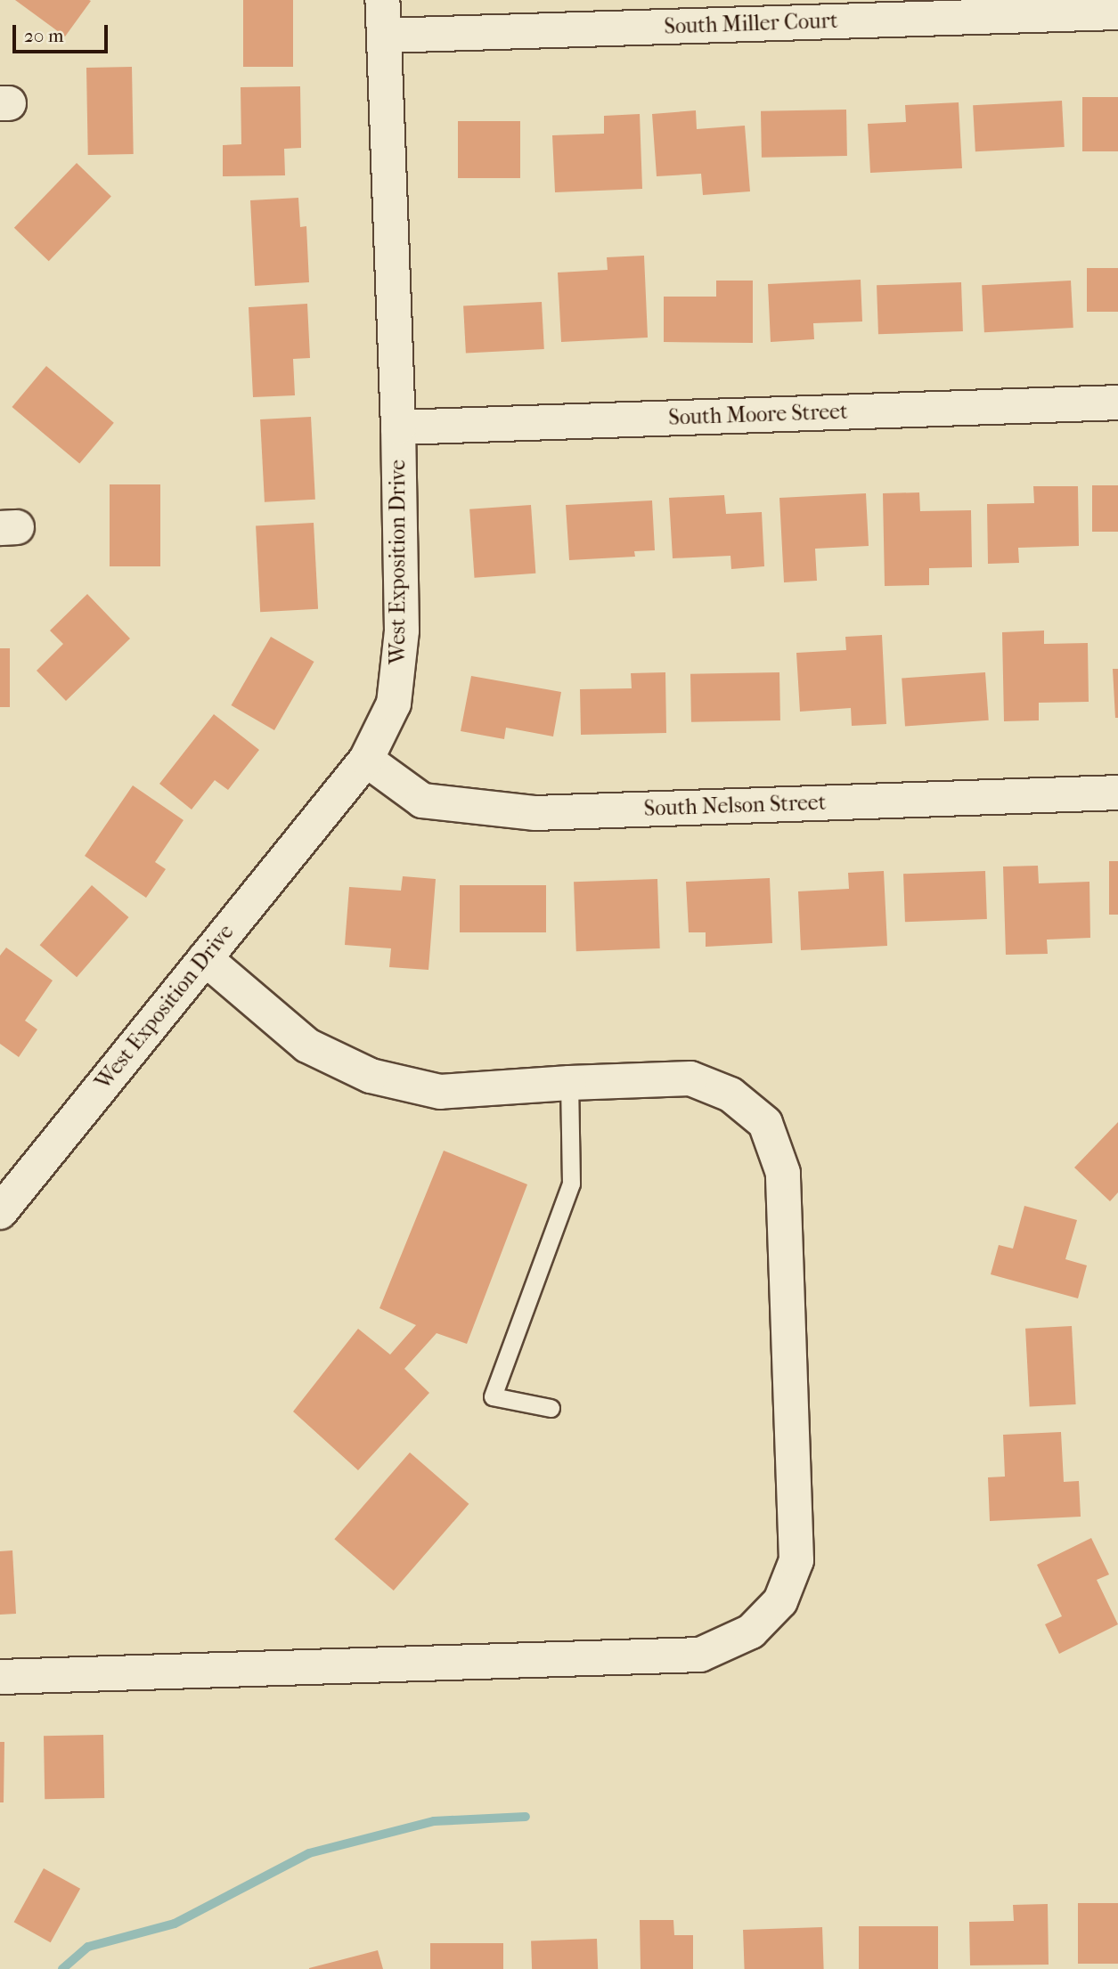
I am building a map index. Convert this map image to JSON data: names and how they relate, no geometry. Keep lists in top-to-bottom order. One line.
{"streets":{"street":["South Miller Court","South Moore Street","West Exposition Drive","South Nelson Street"]},"crossings":[["South Miller Court","West Exposition Drive"],["South Moore Street","West Exposition Drive"],["West Exposition Drive","South Nelson Street"]],"scale_bar":"20 m"}
